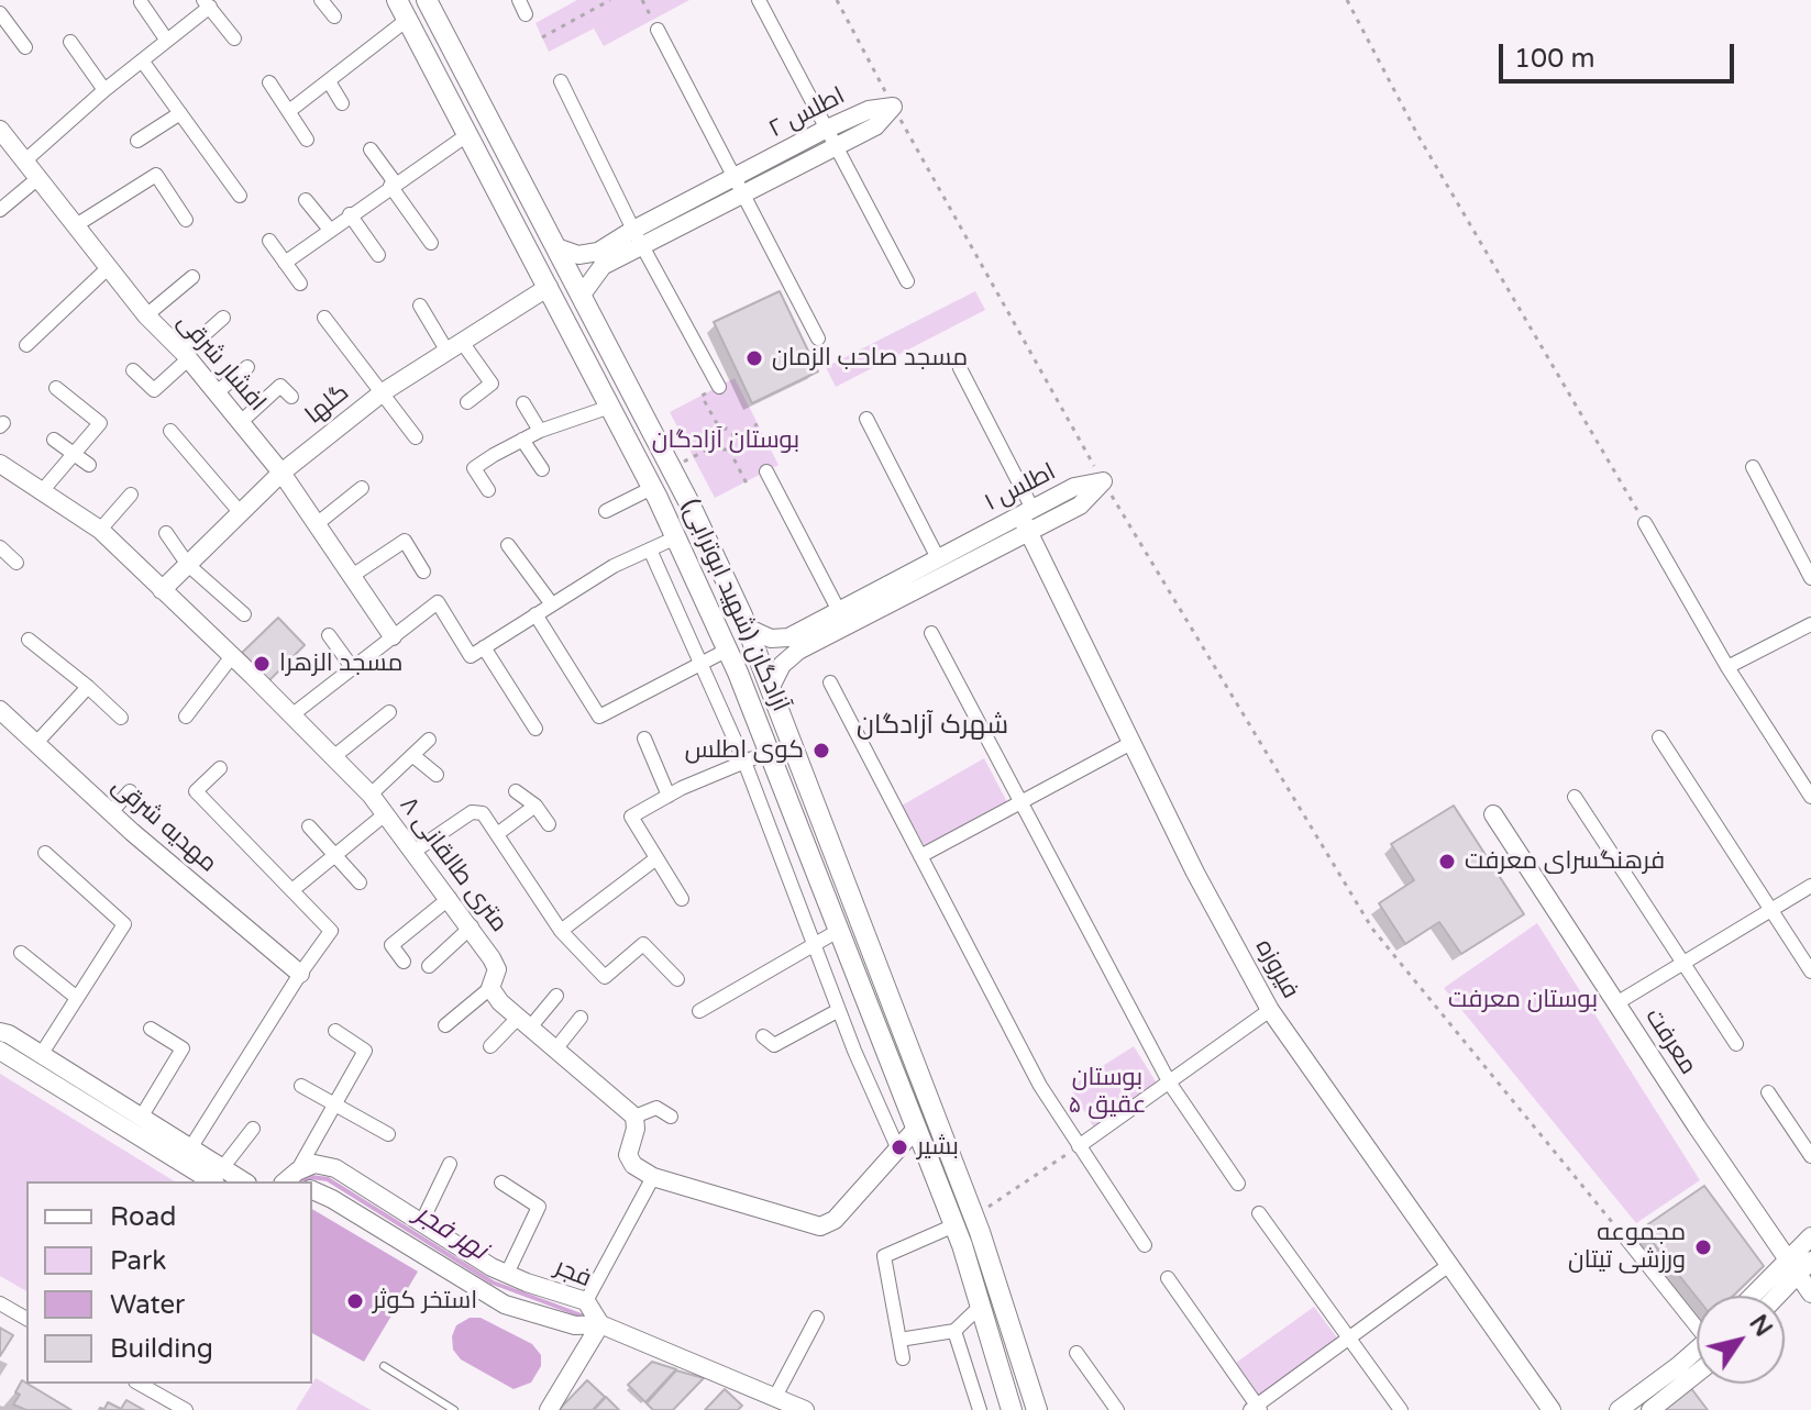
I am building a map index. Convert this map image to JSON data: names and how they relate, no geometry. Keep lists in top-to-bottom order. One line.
{"streets":{"main road":["آزادگان (شهید ابوترابی)"],"street":["اطلس ۲","افشار شرقی","گلها","اطلس ۱","مهدیه شرقی","۸ متری طالقانی","فیروزه","معرفت","فجر"]},"crossings":[["اطلس ۲","آزادگان (شهید ابوترابی)"],["افشار شرقی","گلها"],["گلها","آزادگان (شهید ابوترابی)"],["گلها","۸ متری طالقانی"],["اطلس ۱","آزادگان (شهید ابوترابی)"],["اطلس ۱","فیروزه"]],"districts":["شهرک آزادگان"],"water":["نهر فجر"],"parks":["بوستان آزادگان","بوستان معرفت","بوستان عقیق ۵"],"places":["مسجد صاحب الزمان","مسجد الزهرا","کوی اطلس","فرهنگسرای معرفت","بشیر","مجموعه ورزشی تیتان","استخر کوثر"],"legend":["Road","Park","Water","Building"],"scale_bar":"100 m","north":"top right"}
